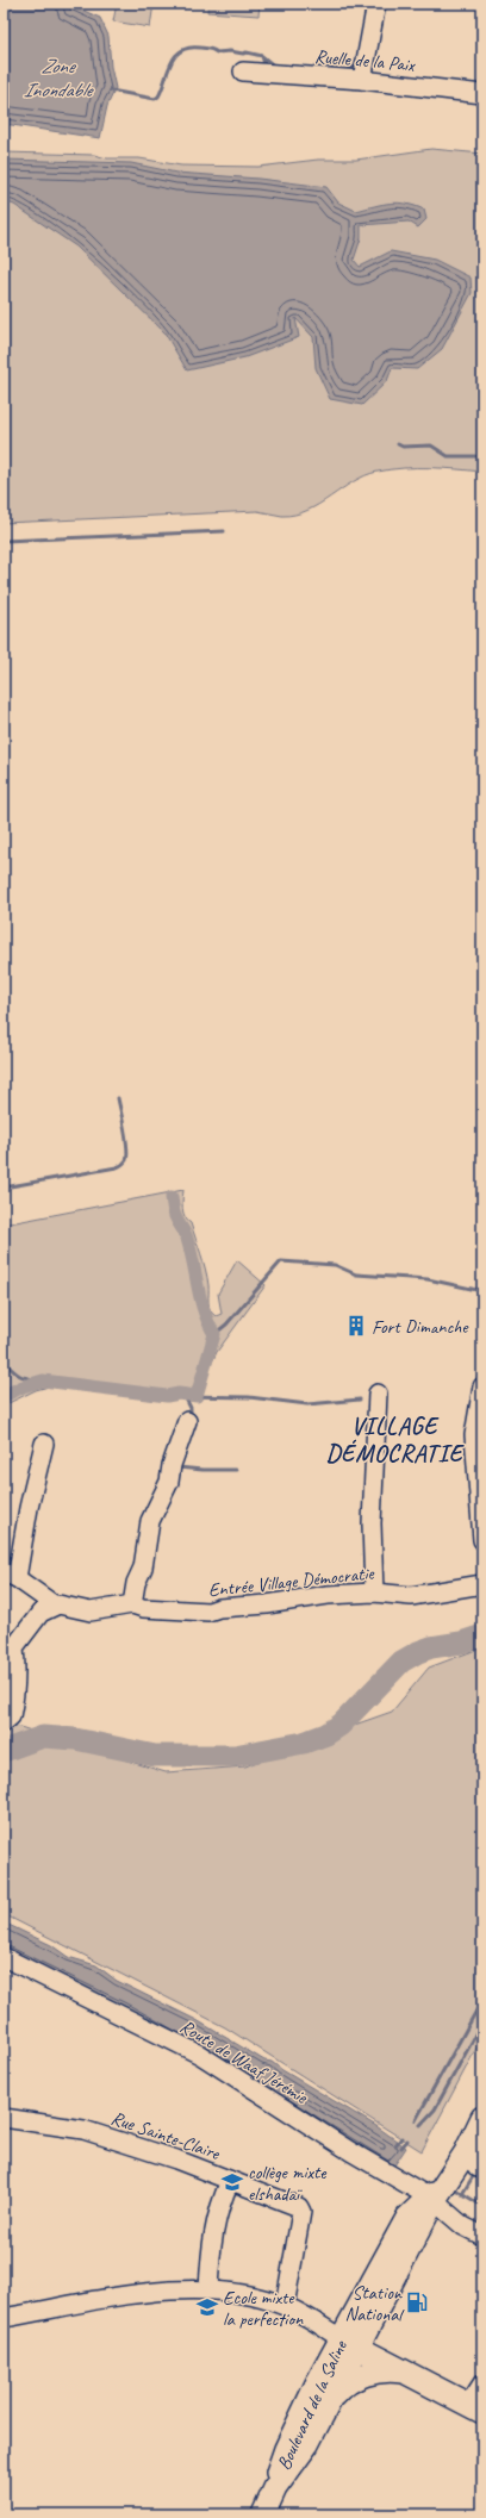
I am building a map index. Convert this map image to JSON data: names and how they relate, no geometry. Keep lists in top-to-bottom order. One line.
{"streets":{"main road":["Boulevard de la Saline"],"street":["Ruelle de la Paix","Entrée Village Démocratie","Route de Waaf Jérémie","Rue Sainte-Claire"]},"crossings":[["Route de Waaf Jérémie","Boulevard de la Saline"]],"districts":["VILLAGE DÉMOCRATIE"],"water":["Zone Inondable"],"places":{"building":["Fort Dimanche"],"school or university":["collège mixte elshadaï","Ecole mixte la perfection"],"fuel station":["Station National"]}}
